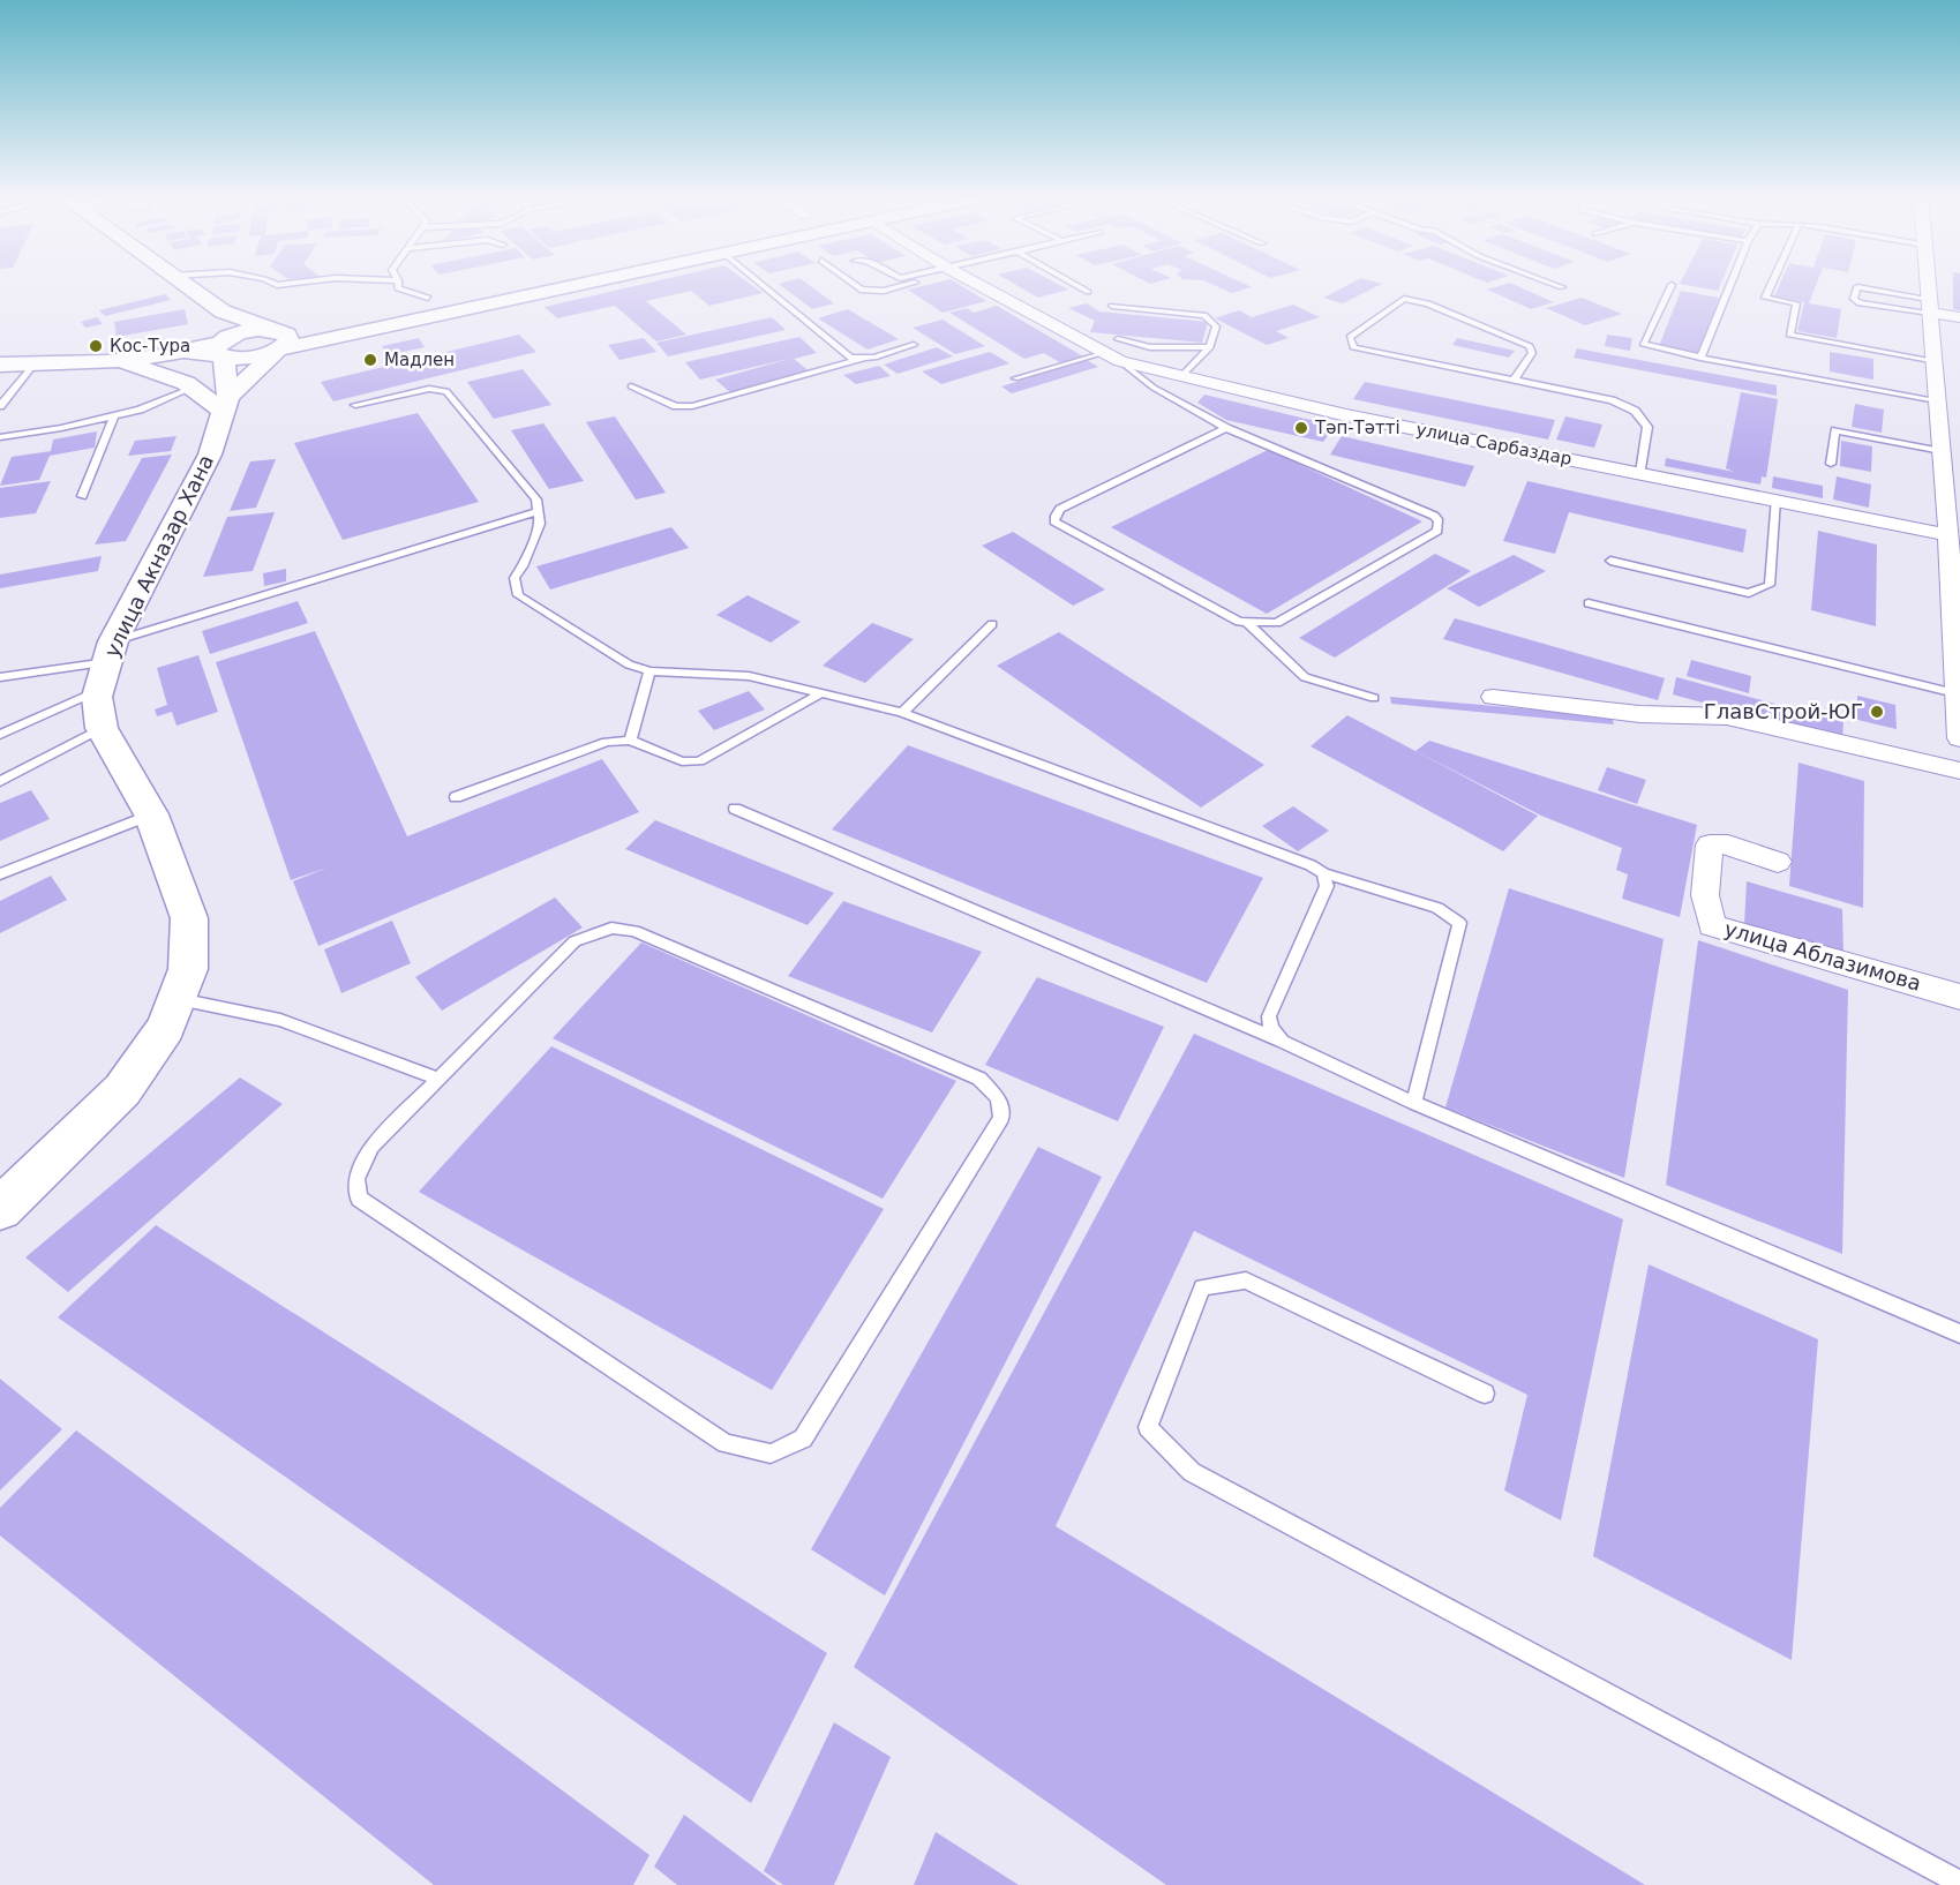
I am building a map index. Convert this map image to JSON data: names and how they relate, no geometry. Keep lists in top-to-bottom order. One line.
{"streets":{"main road":["улица Акназар Хана"],"street":["улица Сарбаздар","улица Аблазимова"]},"places":["Кос-Тура","Мадлен","Тәп-Тәтті","ГлавСтрой-ЮГ"]}
